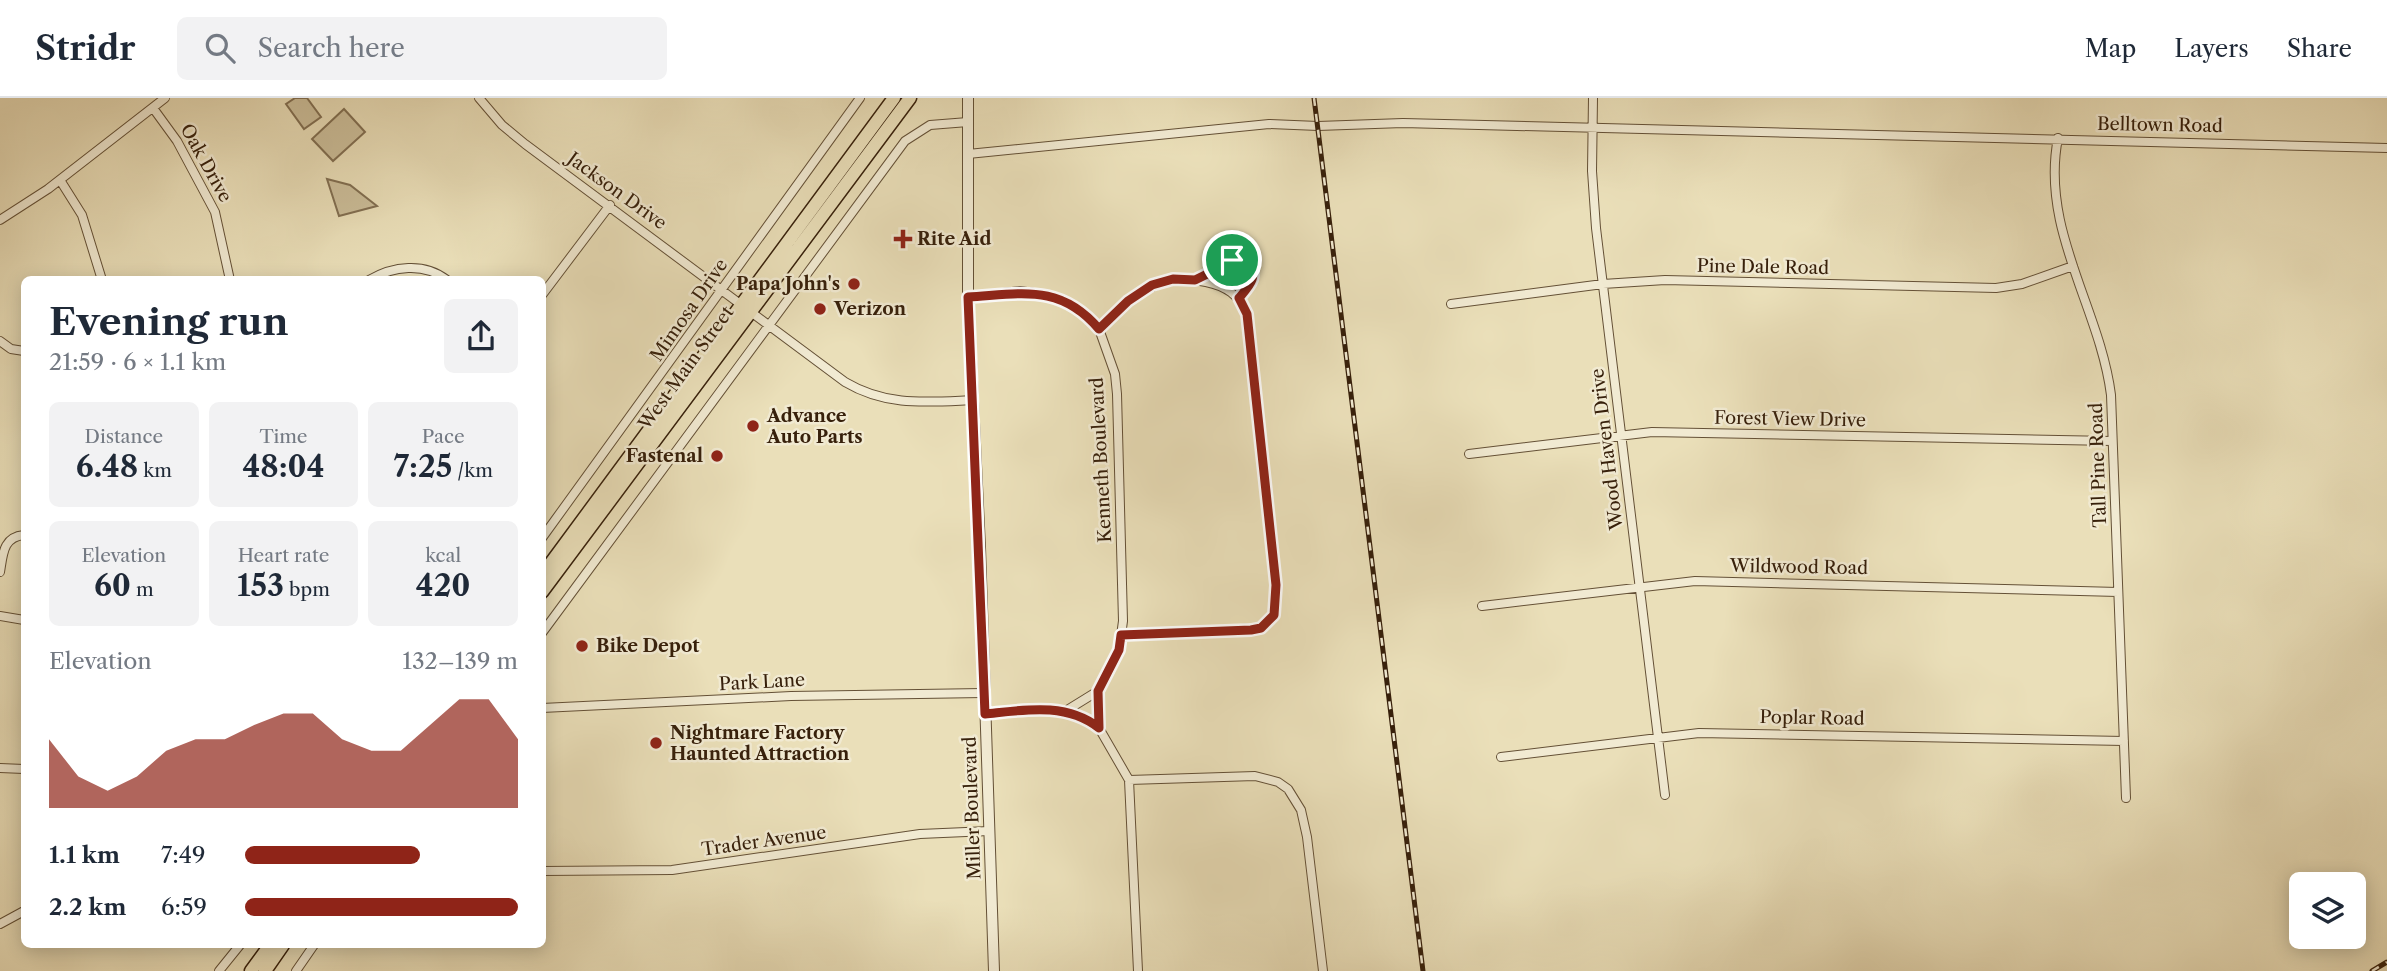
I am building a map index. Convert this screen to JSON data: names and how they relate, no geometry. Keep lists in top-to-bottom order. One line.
{"streets":{"main road":["West Main Street"],"street":["Belltown Road","Oak Drive","Jackson Drive","Pine Dale Road","Mimosa Drive","Forest View Drive","Wood Haven Drive","Kenneth Boulevard","Tall Pine Road","Wildwood Road","Park Lane","Poplar Road","Miller Boulevard","Trader Avenue"]},"crossings":[["Belltown Road","Wood Haven Drive"],["Belltown Road","Tall Pine Road"],["Belltown Road","Miller Boulevard"],["Jackson Drive","Mimosa Drive"],["Jackson Drive","West Main Street"],["Jackson Drive","Miller Boulevard"],["Pine Dale Road","Wood Haven Drive"],["Pine Dale Road","Tall Pine Road"],["Forest View Drive","Wood Haven Drive"],["Forest View Drive","Tall Pine Road"],["Wood Haven Drive","Wildwood Road"],["Wood Haven Drive","Poplar Road"],["Tall Pine Road","Wildwood Road"],["Tall Pine Road","Poplar Road"],["Park Lane","Miller Boulevard"],["Miller Boulevard","Trader Avenue"]],"places":{"health":["Rite Aid"],"other":["Papa John's","Verizon","Advance Auto Parts","Fastenal","Bike Depot","Nightmare Factory Haunted Attraction"]},"page":{"header":"Stridr","search":"Search here","nav":["Map","Layers","Share"],"heading":["Evening run","21:59 · 6 × 1.1 km"],"stats":[["Distance","6.48 km"],["Time","48:04"],["Pace","7:25 /km"],["Elevation","60 m"],["Heart rate","153 bpm"],["kcal","420"]],"chart":["Elevation","132–139 m"],"list":[{"name":"1.1 km","note":"7:49"},{"name":"2.2 km","note":"6:59"}]}}
